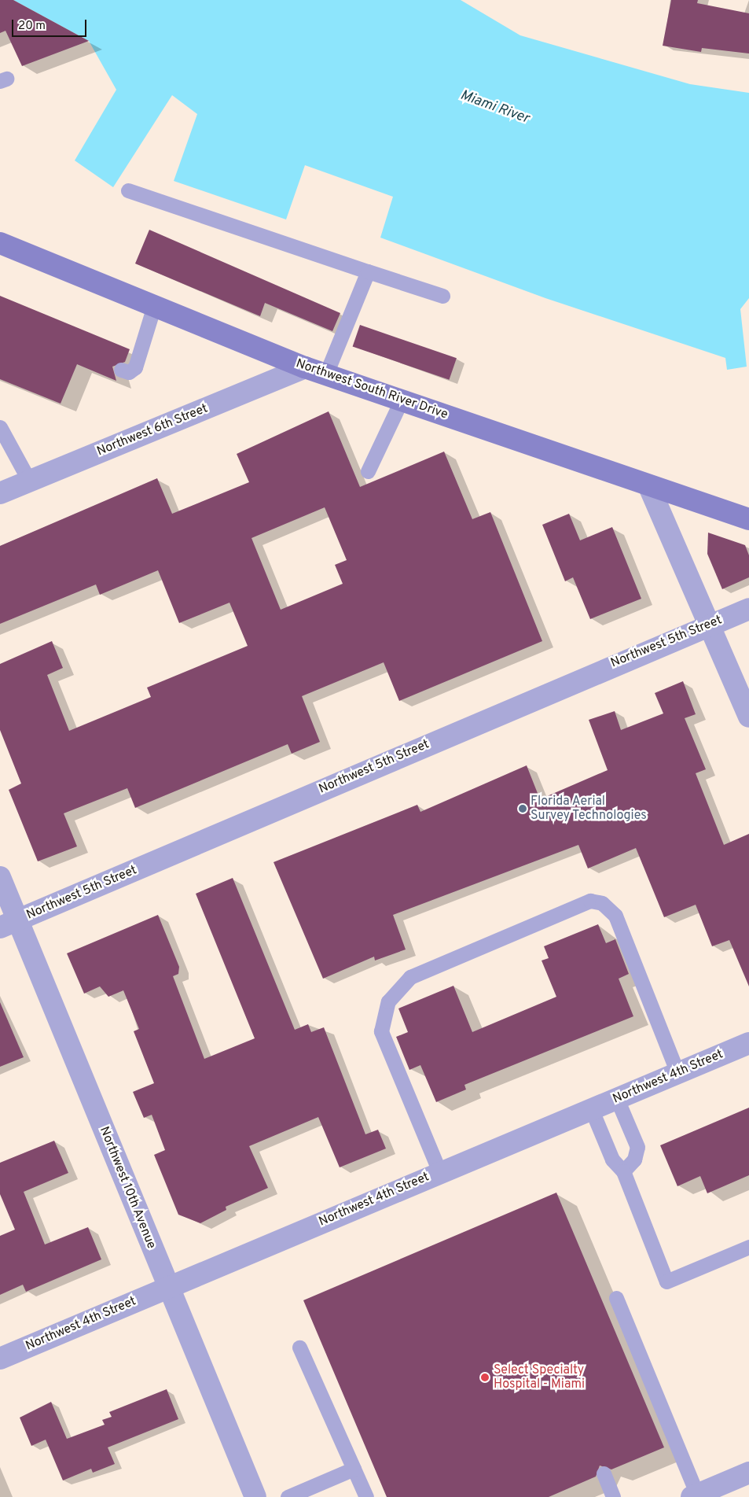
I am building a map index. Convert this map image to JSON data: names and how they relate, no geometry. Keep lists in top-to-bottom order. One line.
{"streets":{"main road":["Northwest South River Drive"],"street":["Northwest 6th Street","Northwest 5th Street","Northwest 4th Street","Northwest 10th Avenue"]},"crossings":[["Northwest South River Drive","Northwest 6th Street"],["Northwest 5th Street","Northwest 10th Avenue"],["Northwest 4th Street","Northwest 10th Avenue"]],"water":["Miami River"],"places":["Florida Aerial Survey Technologies","Select Specialty Hospital - Miami"],"scale_bar":"20 m"}
